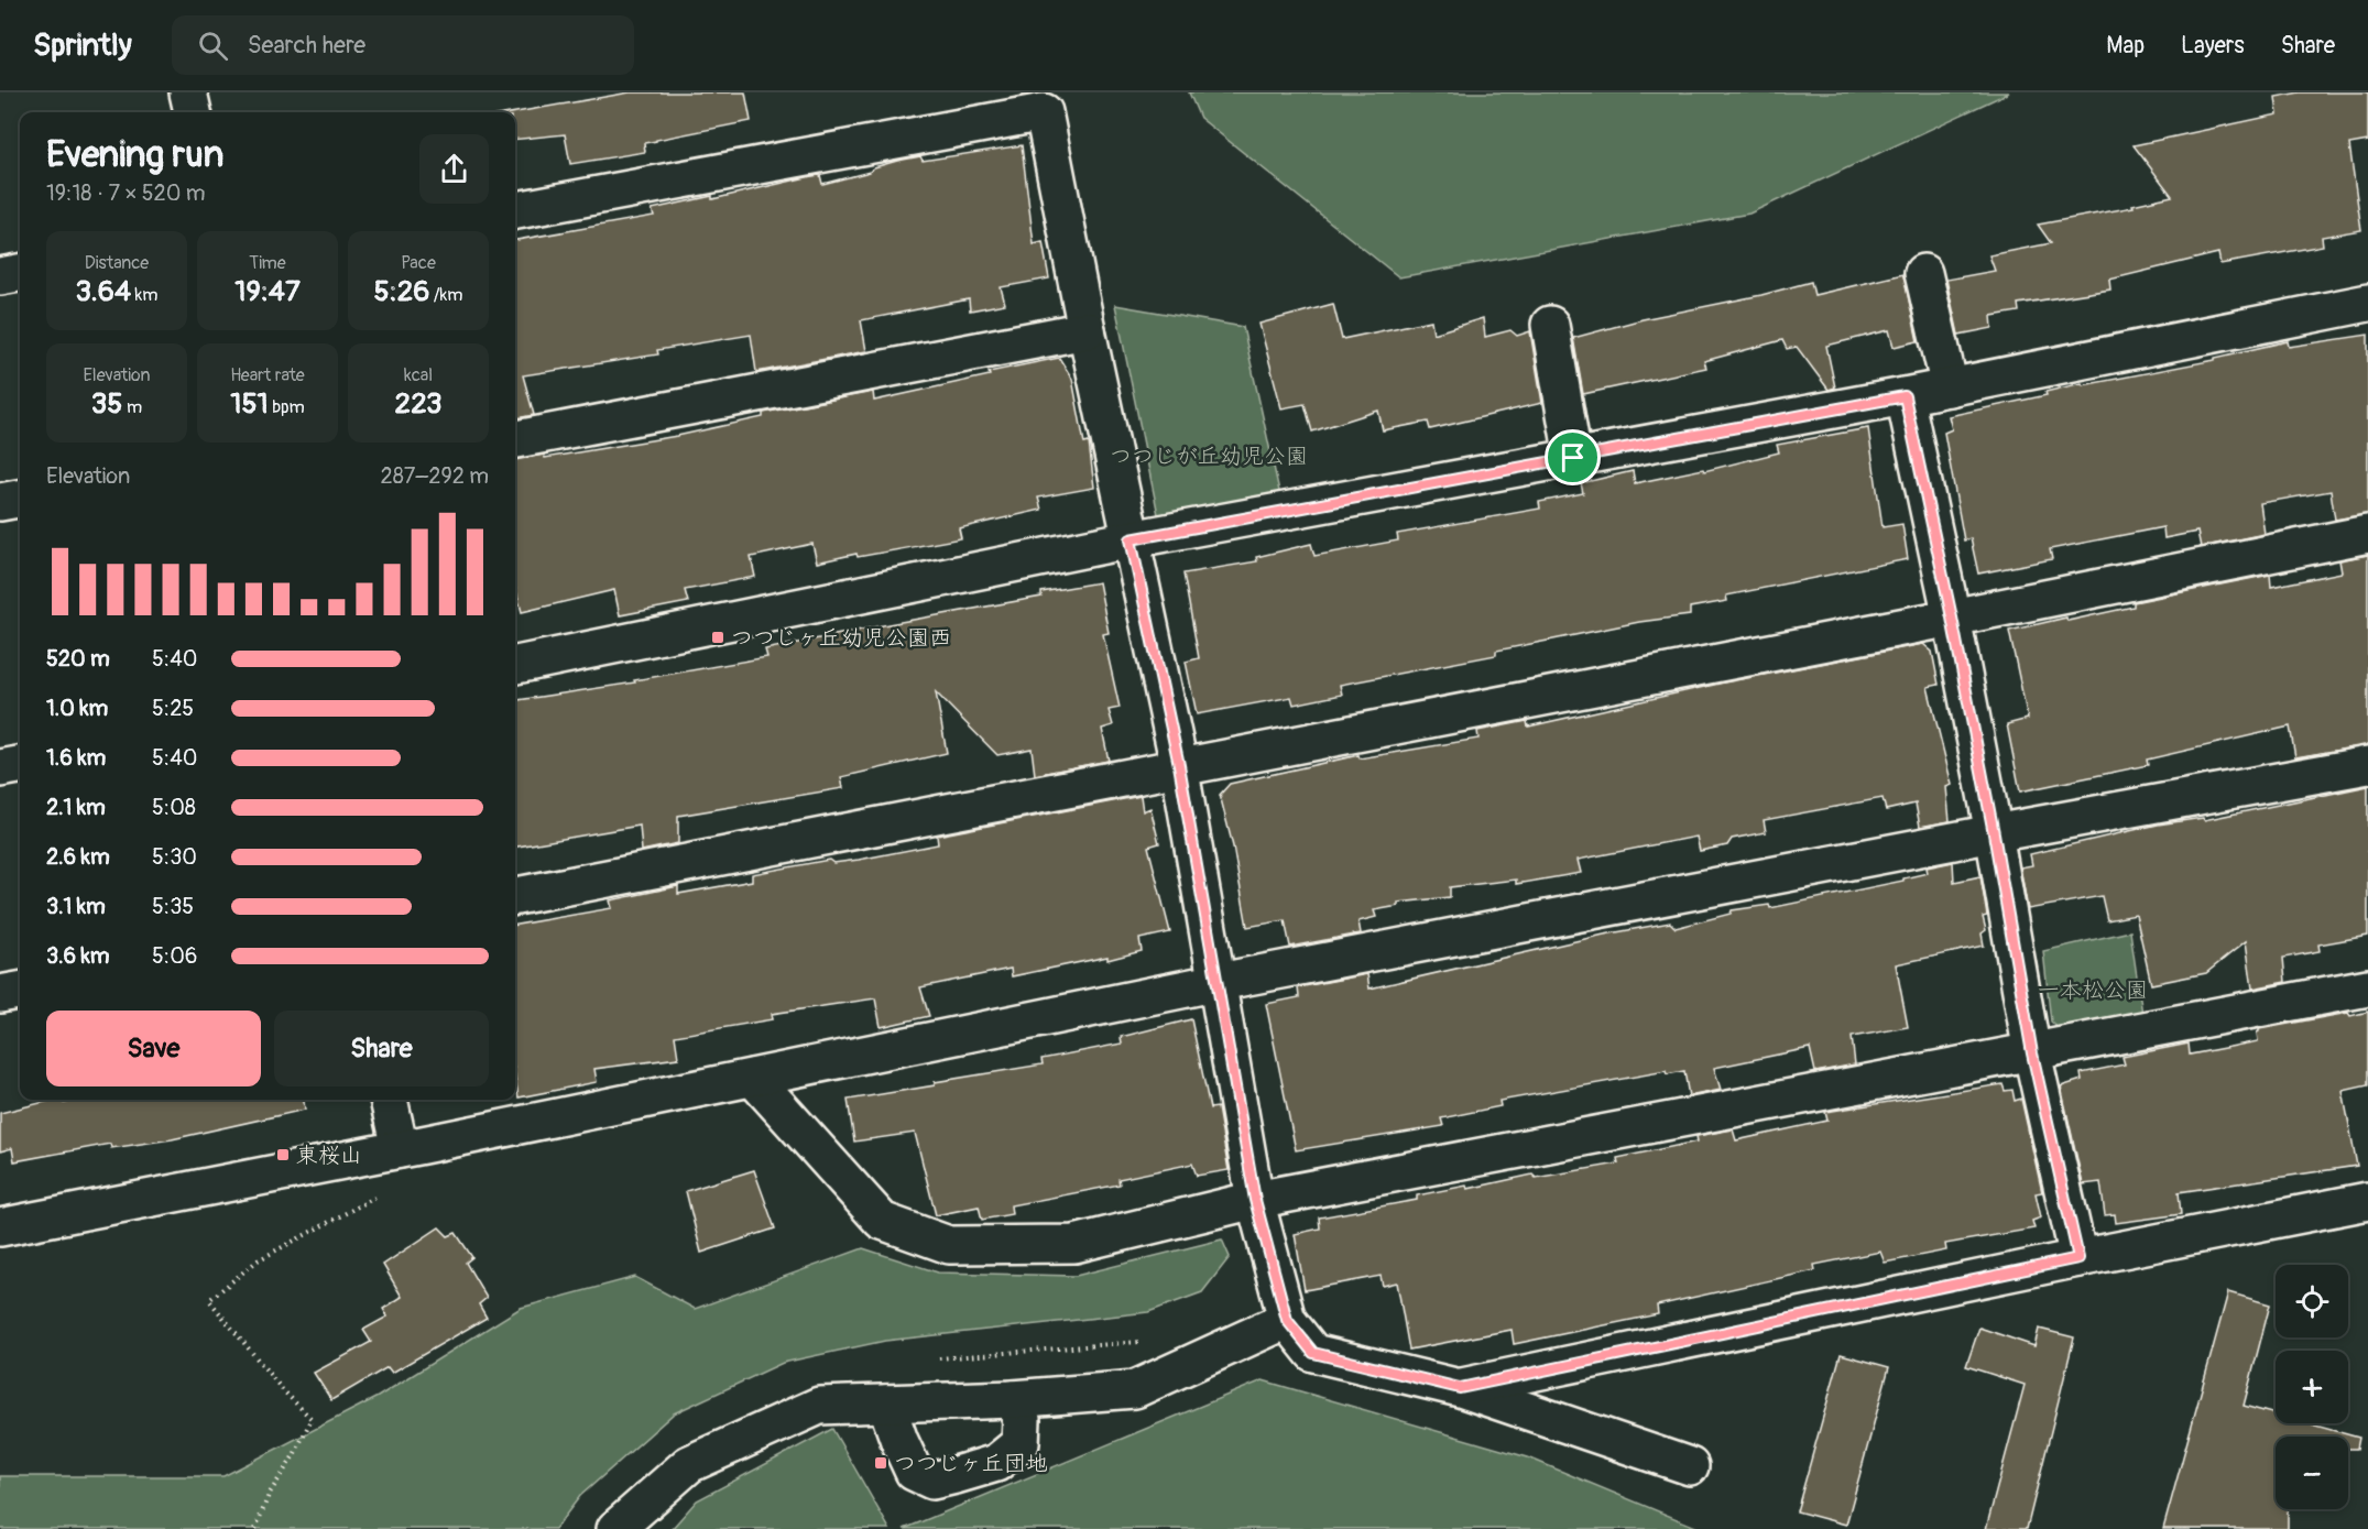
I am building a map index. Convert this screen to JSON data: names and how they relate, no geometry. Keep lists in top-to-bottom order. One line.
{"parks":["つつじが丘幼児公園","一本松公園"],"places":{"transit":["つつじヶ丘幼児公園西","東桜山","つつじヶ丘団地"]},"page":{"header":"Sprintly","search":"Search here","nav":["Map","Layers","Share"],"heading":["Evening run","19:18 · 7 × 520 m"],"stats":[["Distance","3.64 km"],["Time","19:47"],["Pace","5:26 /km"],["Elevation","35 m"],["Heart rate","151 bpm"],["kcal","223"]],"chart":["Elevation","287–292 m"],"list":[{"name":"520 m","note":"5:40"},{"name":"1.0 km","note":"5:25"},{"name":"1.6 km","note":"5:40"},{"name":"2.1 km","note":"5:08"},{"name":"2.6 km","note":"5:30"},{"name":"3.1 km","note":"5:35"},{"name":"3.6 km","note":"5:06"}],"buttons":["Save","Share"],"map_buttons":["+","−"]}}
